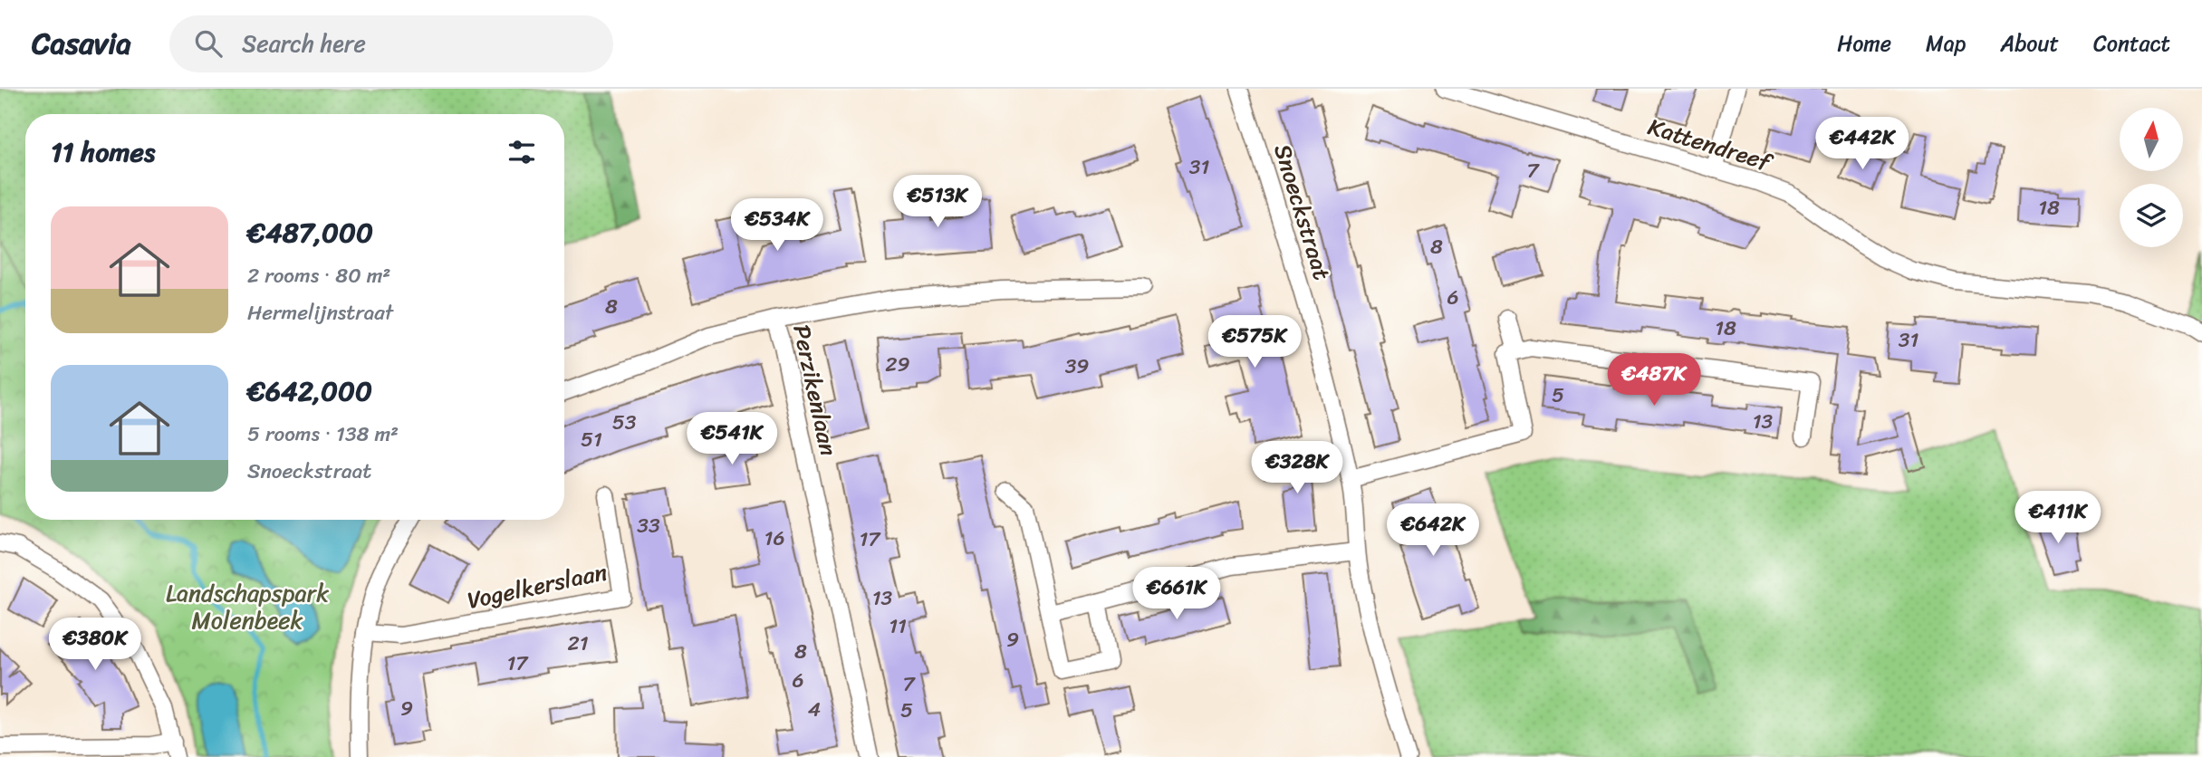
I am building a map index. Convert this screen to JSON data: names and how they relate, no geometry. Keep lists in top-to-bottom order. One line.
{"streets":{"street":["Kattendreef","Snoeckstraat","Perzikenlaan","Vogelkerslaan"]},"parks":["Landschapspark Molenbeek"],"house_numbers":["31","7","18","8","6","8","18","31","29","39","5","13","53","51","33","16","17","13","11","9","21","8","17","6","7","9","4","5"],"north":"top","page":{"header":"Casavia","search":"Search here","nav":["Home","Map","About","Contact"],"heading":"11 homes","price":["€442K","€513K","€534K","€575K","€487K","€541K","€328K","€411K","€642K","€661K","€380K"],"list":[{"name":"€487,000","note":"2 rooms · 80 m² · Hermelijnstraat"},{"name":"€642,000","note":"5 rooms · 138 m² · Snoeckstraat"}]}}
